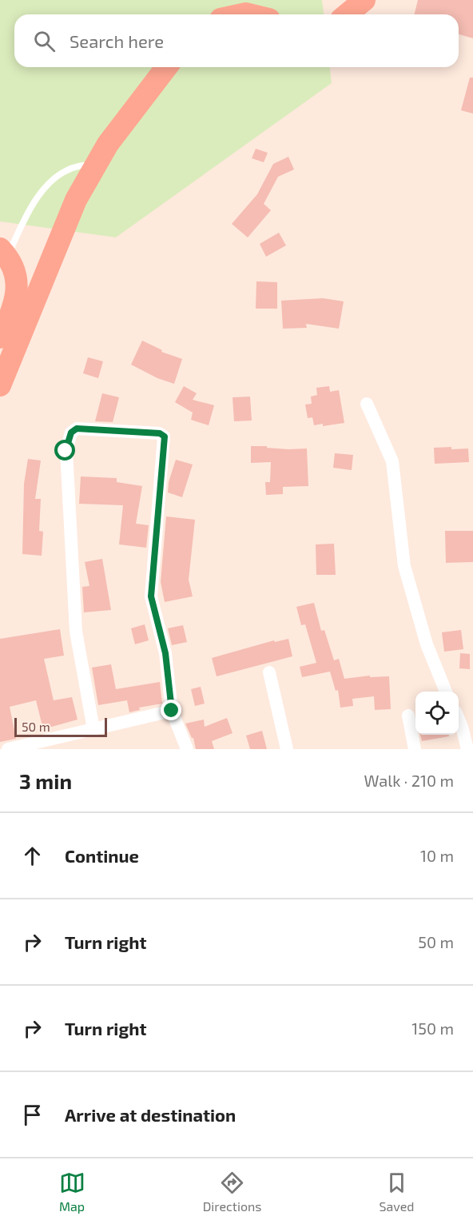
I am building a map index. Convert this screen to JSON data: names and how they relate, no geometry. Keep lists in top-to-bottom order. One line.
{"scale_bar":"50 m","page":{"search":"Search here","scale":"50 m","heading":["3 min","Walk · 210 m"],"list":[["Continue","10 m"],["Turn right","50 m"],["Turn right","150 m"],"Arrive at destination"],"nav":["Map","Directions","Saved"]}}
